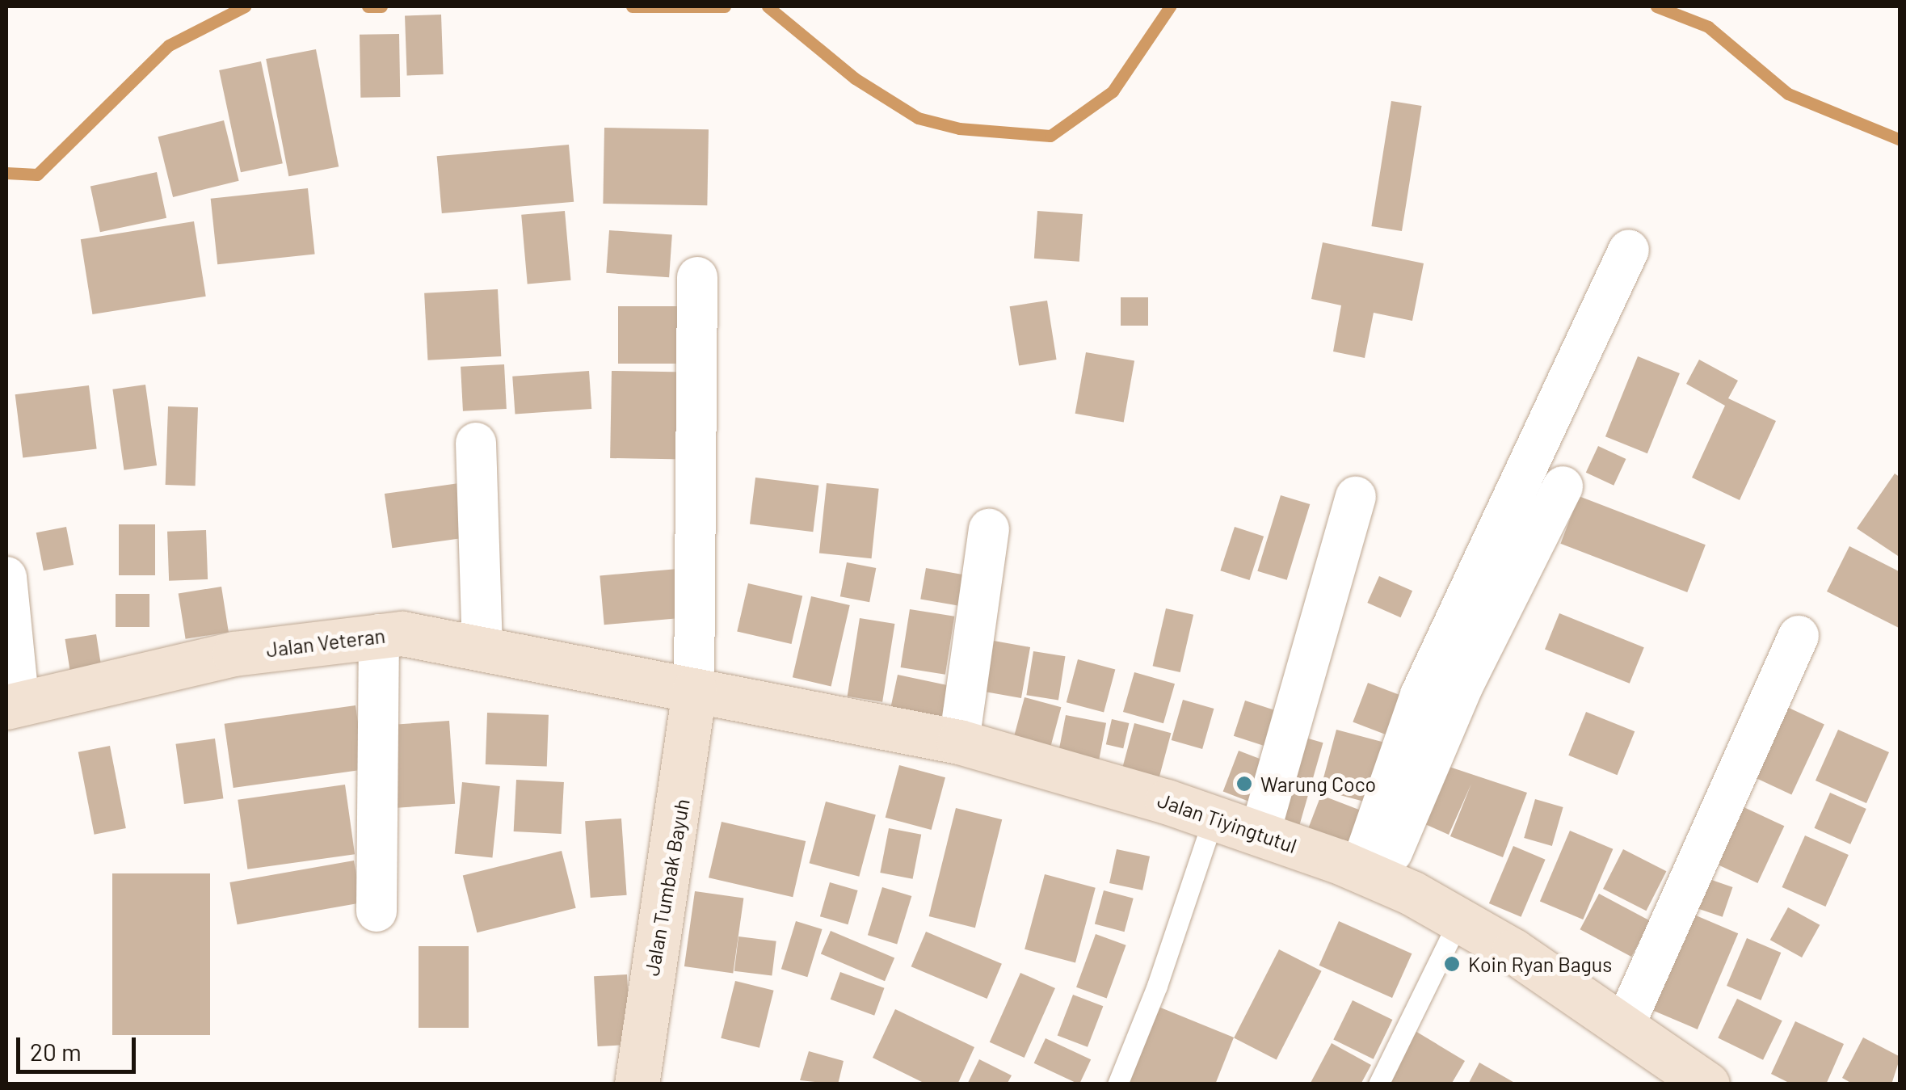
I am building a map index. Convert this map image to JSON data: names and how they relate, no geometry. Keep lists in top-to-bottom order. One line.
{"streets":{"street":["Jalan Veteran","Jalan Tiyingtutul","Jalan Tumbak Bayuh"]},"crossings":[["Jalan Veteran","Jalan Tiyingtutul"],["Jalan Veteran","Jalan Tumbak Bayuh"],["Jalan Tiyingtutul","Jalan Tumbak Bayuh"]],"places":["Warung Coco","Koin Ryan Bagus"],"scale_bar":"20 m"}
